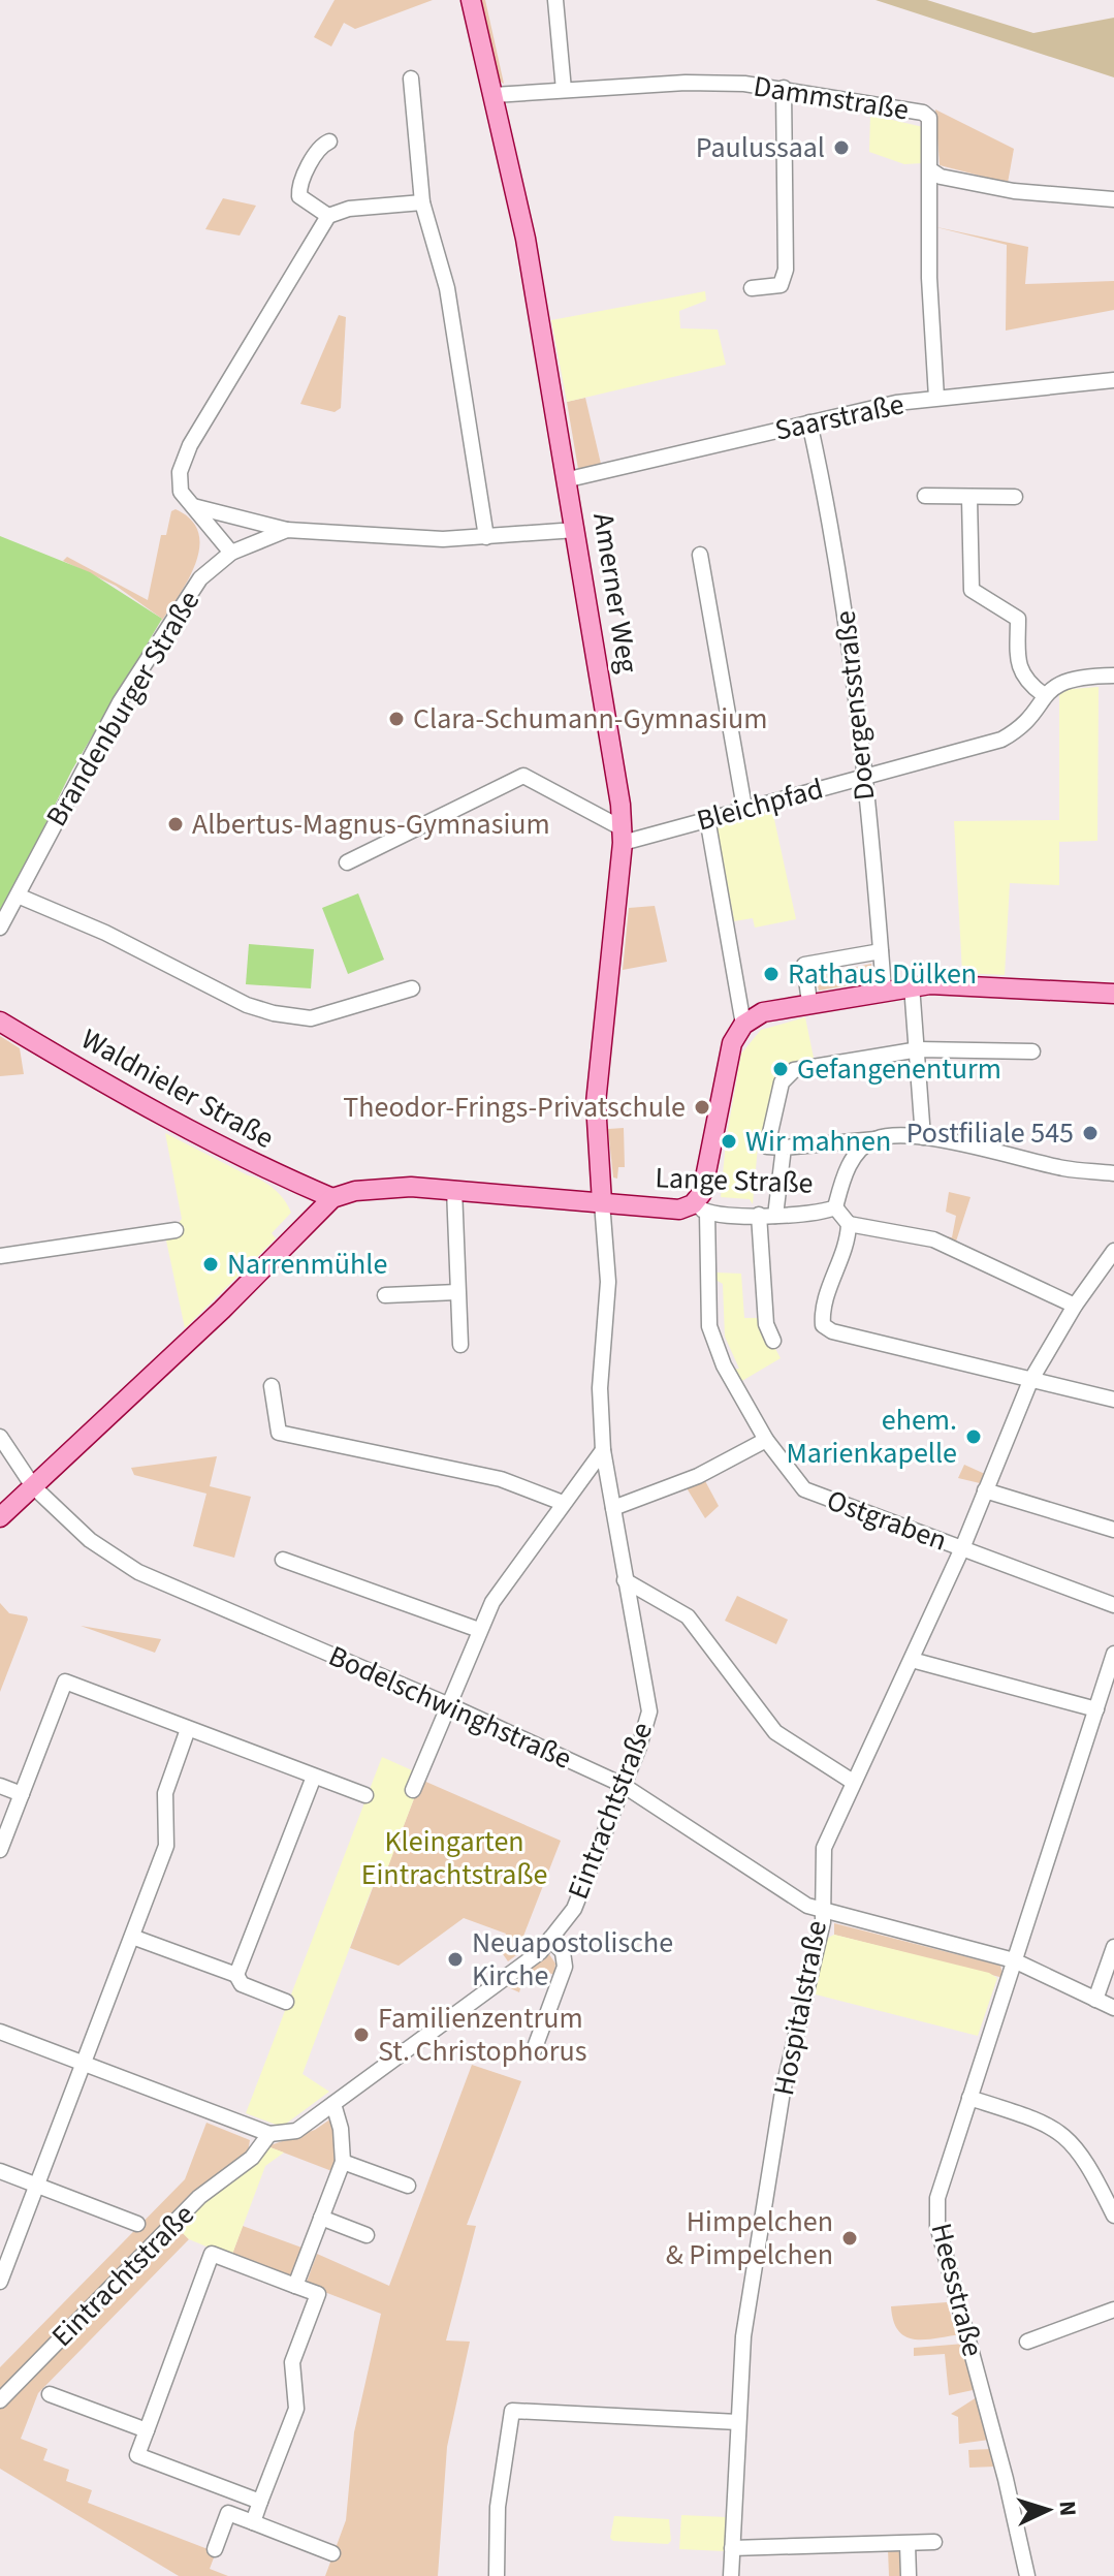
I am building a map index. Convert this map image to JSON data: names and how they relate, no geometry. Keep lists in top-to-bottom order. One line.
{"streets":{"main road":["Amerner Weg","Waldnieler Straße","Lange Straße"],"street":["Dammstraße","Saarstraße","Doergensstraße","Brandenburger Straße","Bleichpfad","Ostgraben","Bodelschwinghstraße","Eintrachtstraße","Hospitalstraße","Heesstraße"]},"crossings":[["Dammstraße","Amerner Weg"],["Saarstraße","Amerner Weg"],["Saarstraße","Doergensstraße"],["Amerner Weg","Brandenburger Straße"],["Amerner Weg","Bleichpfad"],["Amerner Weg","Lange Straße"],["Amerner Weg","Eintrachtstraße"],["Doergensstraße","Bleichpfad"],["Waldnieler Straße","Lange Straße"],["Lange Straße","Ostgraben"],["Lange Straße","Eintrachtstraße"],["Ostgraben","Hospitalstraße"],["Bodelschwinghstraße","Eintrachtstraße"],["Bodelschwinghstraße","Hospitalstraße"],["Bodelschwinghstraße","Heesstraße"]],"parks":["Kleingarten Eintrachtstraße"],"places":["Paulussaal","Clara-Schumann-Gymnasium","Albertus-Magnus-Gymnasium","Rathaus Dülken","Gefangenenturm","Theodor-Frings-Privatschule","Postfiliale 545","Wir mahnen","Narrenmühle","ehem. Marienkapelle","Neuapostolische Kirche","Familienzentrum St. Christophorus","Himpelchen & Pimpelchen"],"north":"right"}
